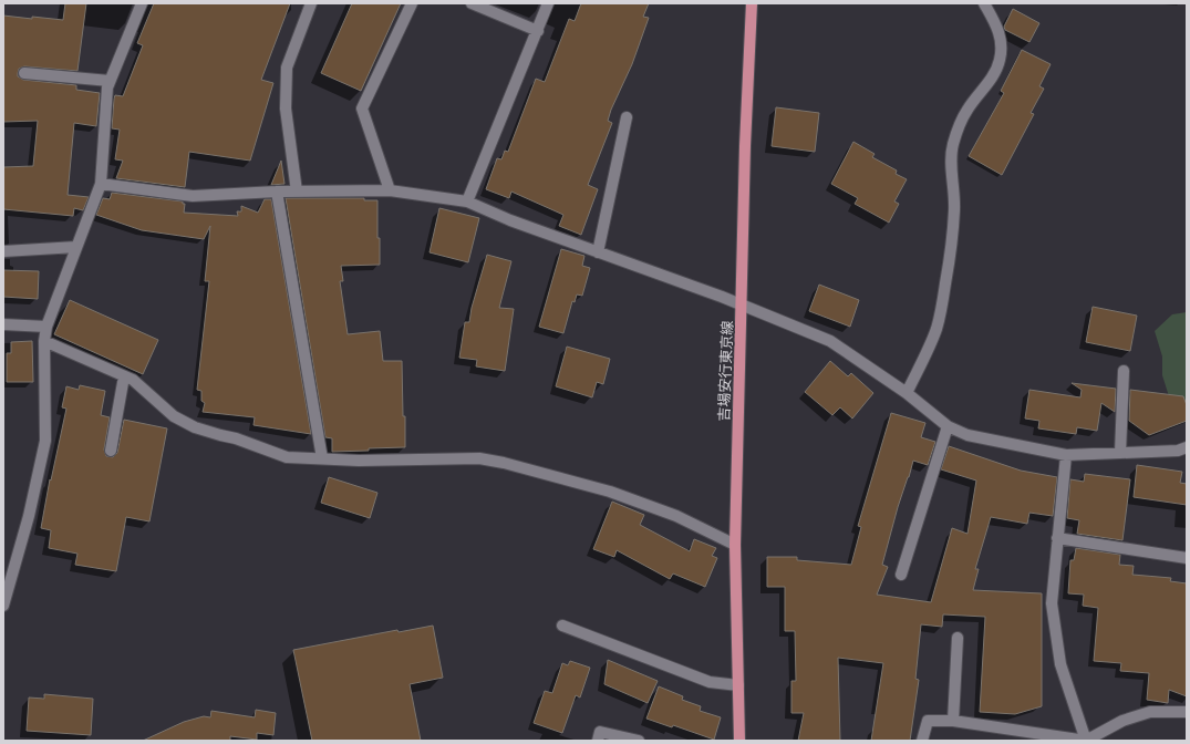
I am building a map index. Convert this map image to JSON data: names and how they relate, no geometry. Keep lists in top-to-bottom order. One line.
{"streets":{"main road":["吉場安行東京線"]}}
